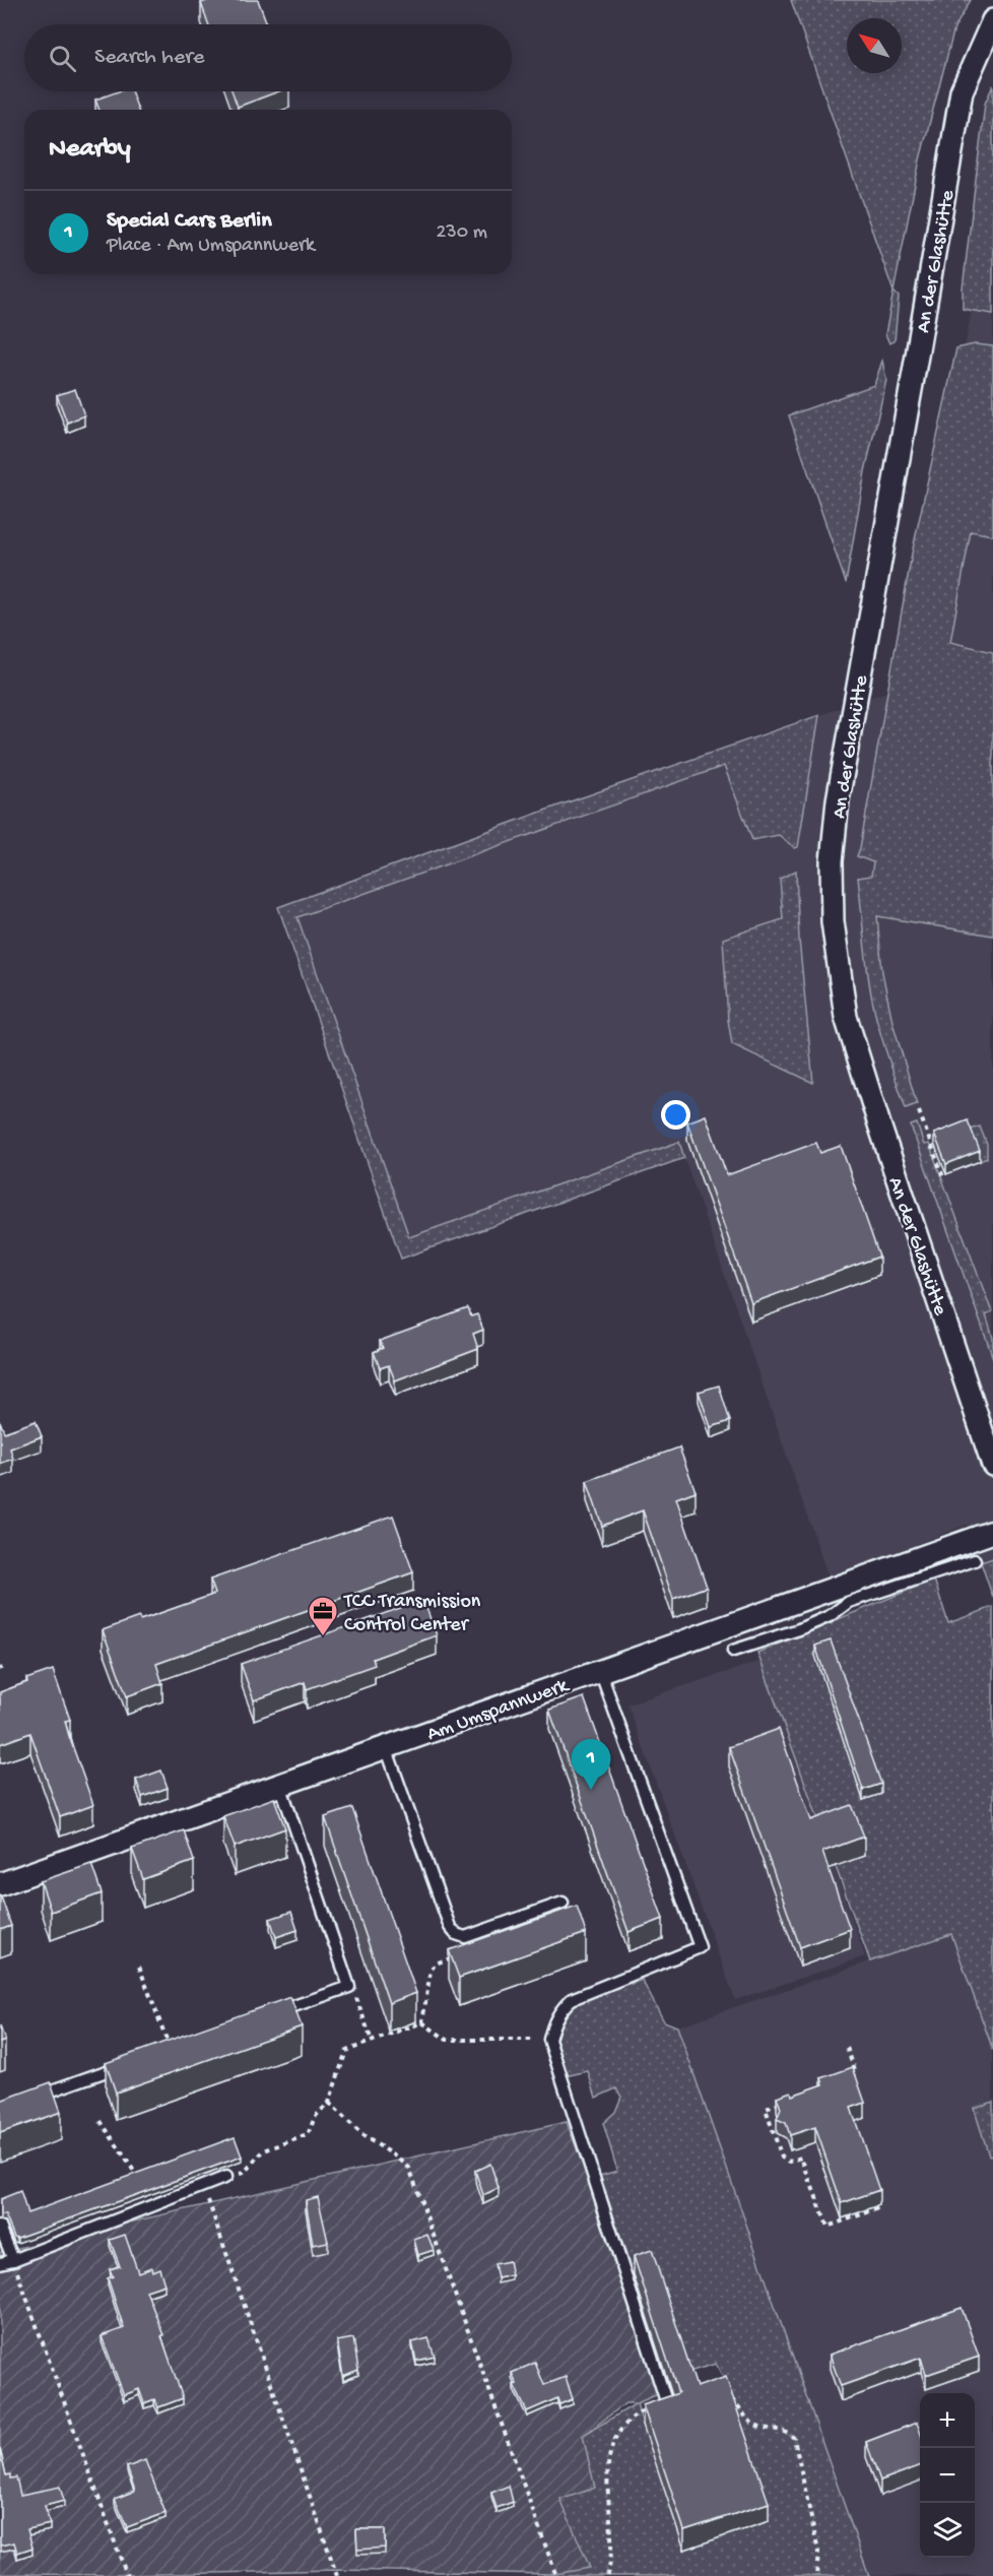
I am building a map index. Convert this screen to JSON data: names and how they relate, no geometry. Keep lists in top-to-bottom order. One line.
{"streets":{"street":["An der Glashütte","Am Umspannwerk"]},"places":{"office":["TCC Transmission Control Center"]},"north":"top left","page":{"search":"Search here","heading":"Nearby","list":[{"mark":"1","name":"Special Cars Berlin","note":"Place · Am Umspannwerk","value":"230 m"}],"pins":"1","map_buttons":["+","−"]}}
